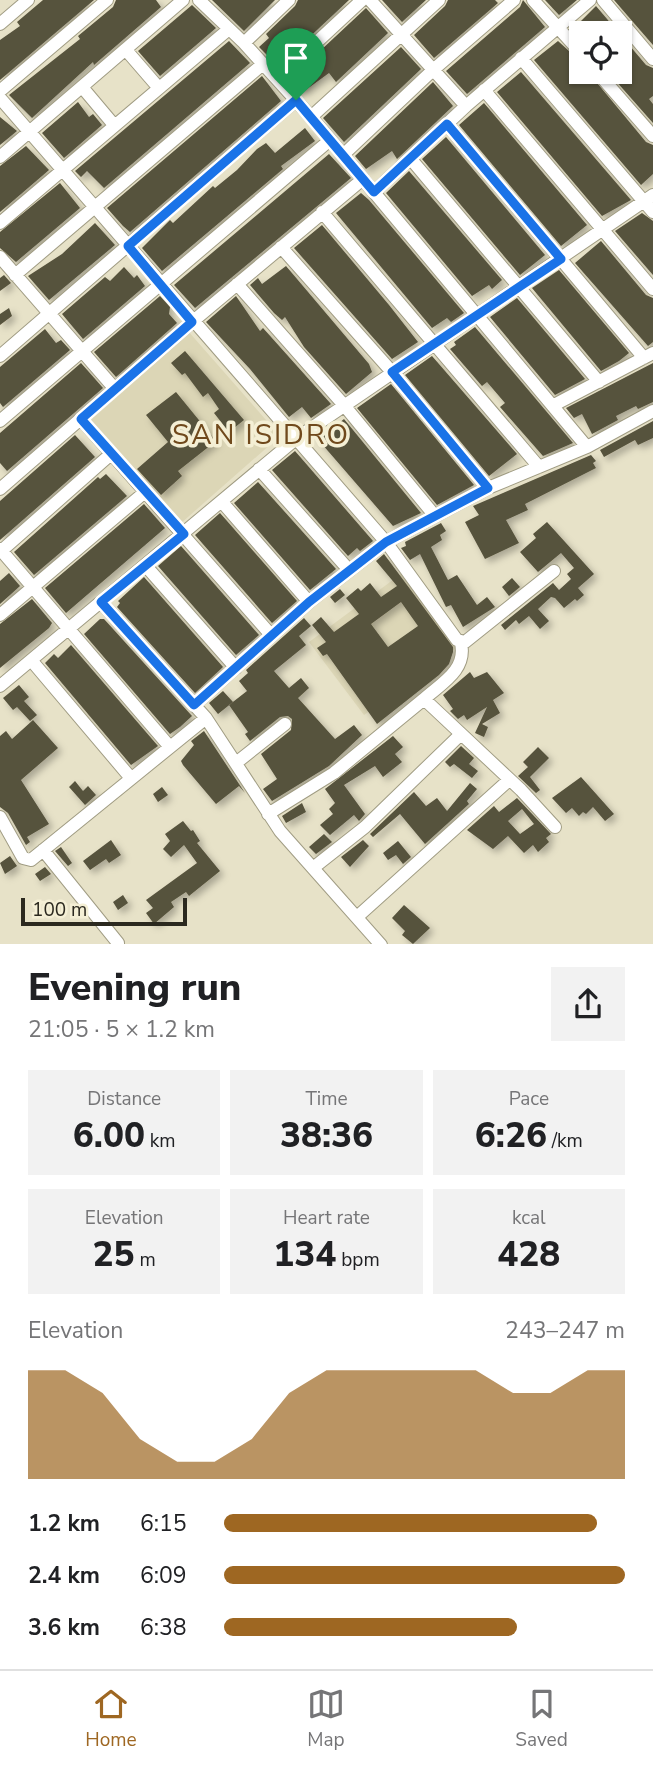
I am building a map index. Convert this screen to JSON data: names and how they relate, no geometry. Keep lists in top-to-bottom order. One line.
{"districts":["SAN ISIDRO"],"scale_bar":"100 m","page":{"scale":"100 m","heading":["Evening run","21:05 · 5 × 1.2 km"],"stats":[["Distance","6.00 km"],["Time","38:36"],["Pace","6:26 /km"],["Elevation","25 m"],["Heart rate","134 bpm"],["kcal","428"]],"chart":["Elevation","243–247 m"],"list":[{"name":"1.2 km","note":"6:15"},{"name":"2.4 km","note":"6:09"},{"name":"3.6 km","note":"6:38"}],"tabs":["Home","Map","Saved"]}}
